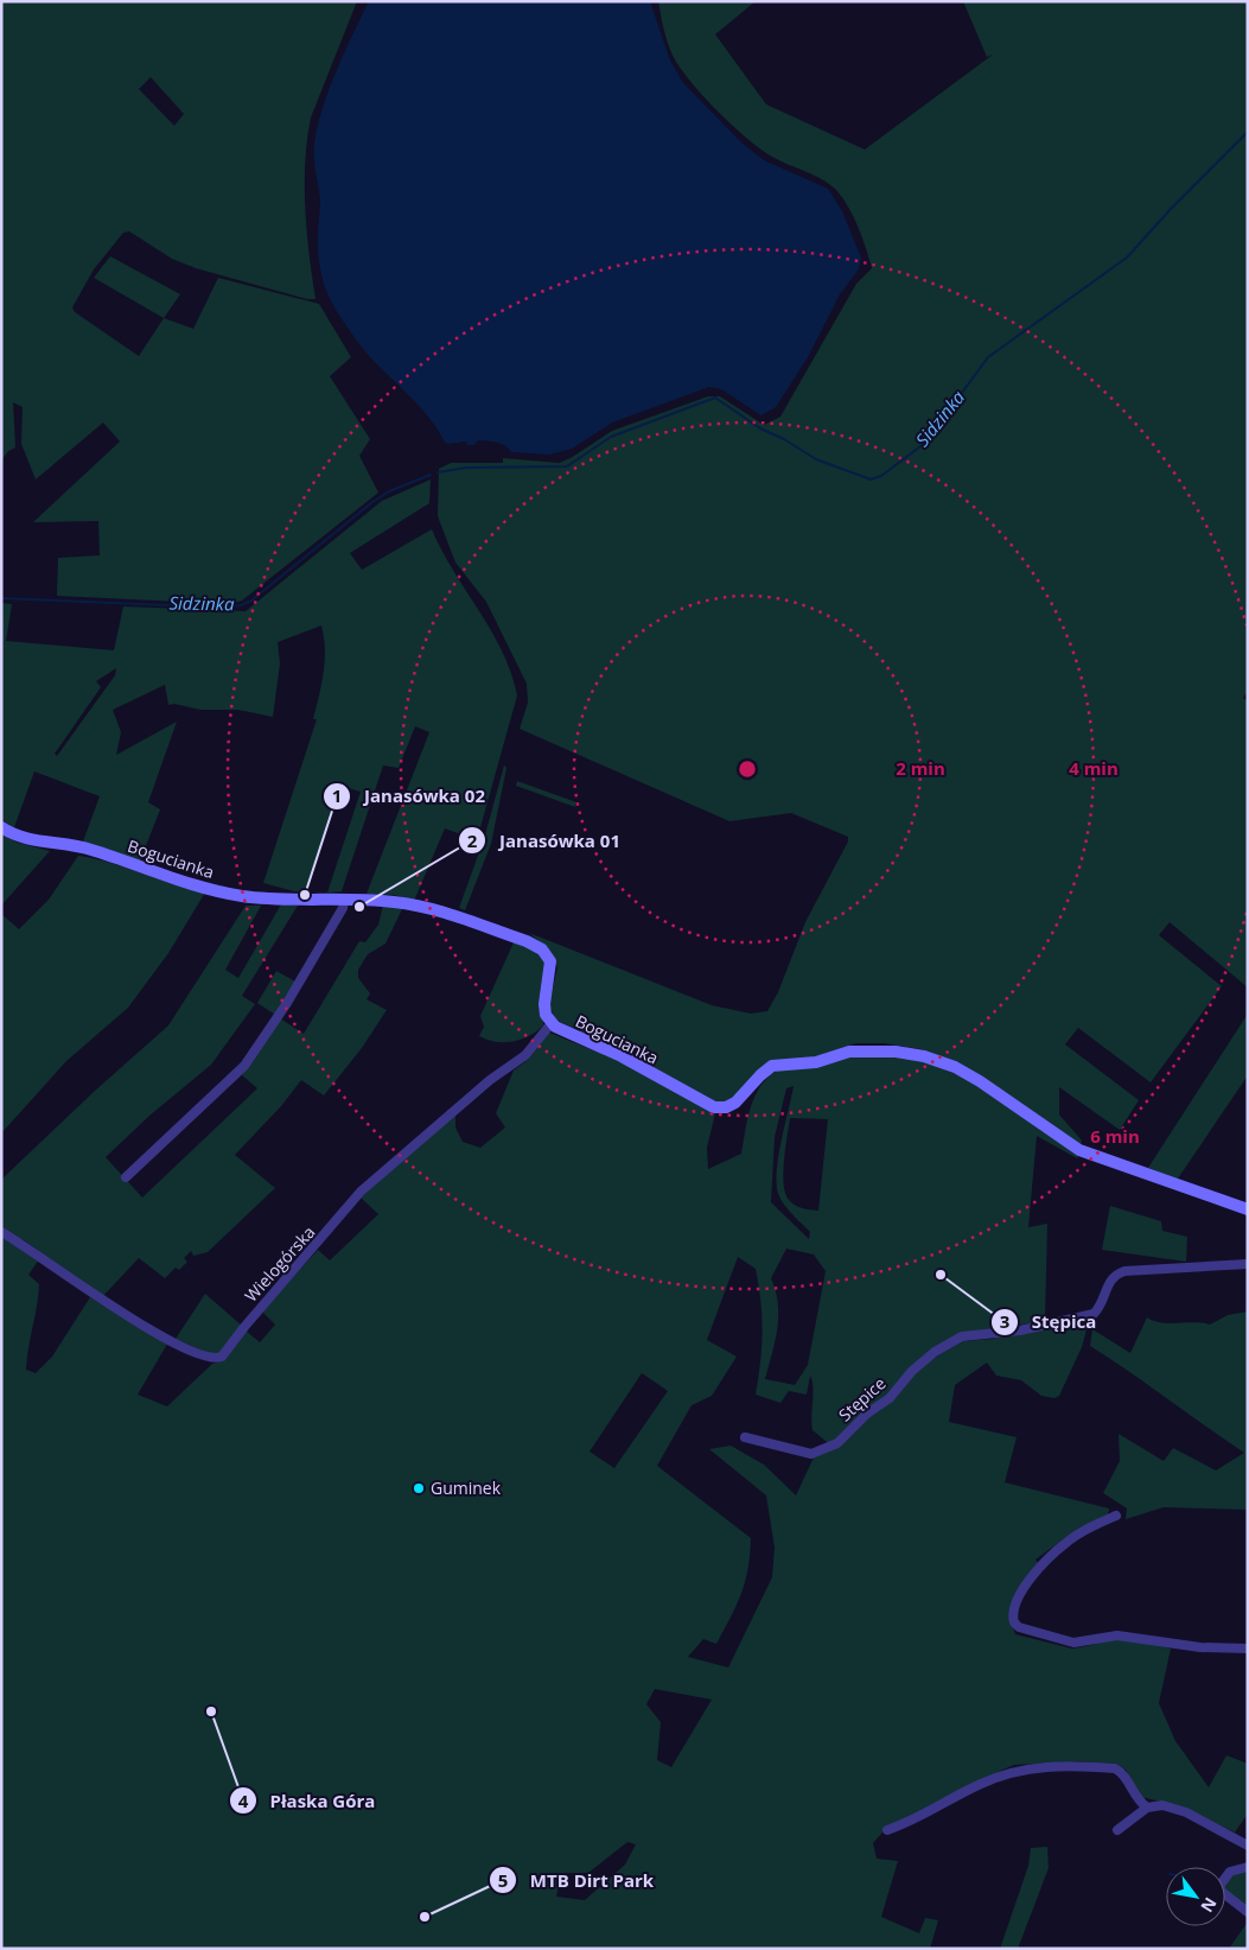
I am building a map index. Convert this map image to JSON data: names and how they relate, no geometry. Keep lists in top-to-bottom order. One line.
{"streets":{"street":["Bogucianka","Wielogórska","Stępice"]},"crossings":[["Bogucianka","Wielogórska"]],"water":["Sidzinka"],"places":["Janasówka 02","Janasówka 01","Stępica","Guminek","Płaska Góra","MTB Dirt Park"],"north":"bottom right","rings":["2 min","4 min","6 min"]}
